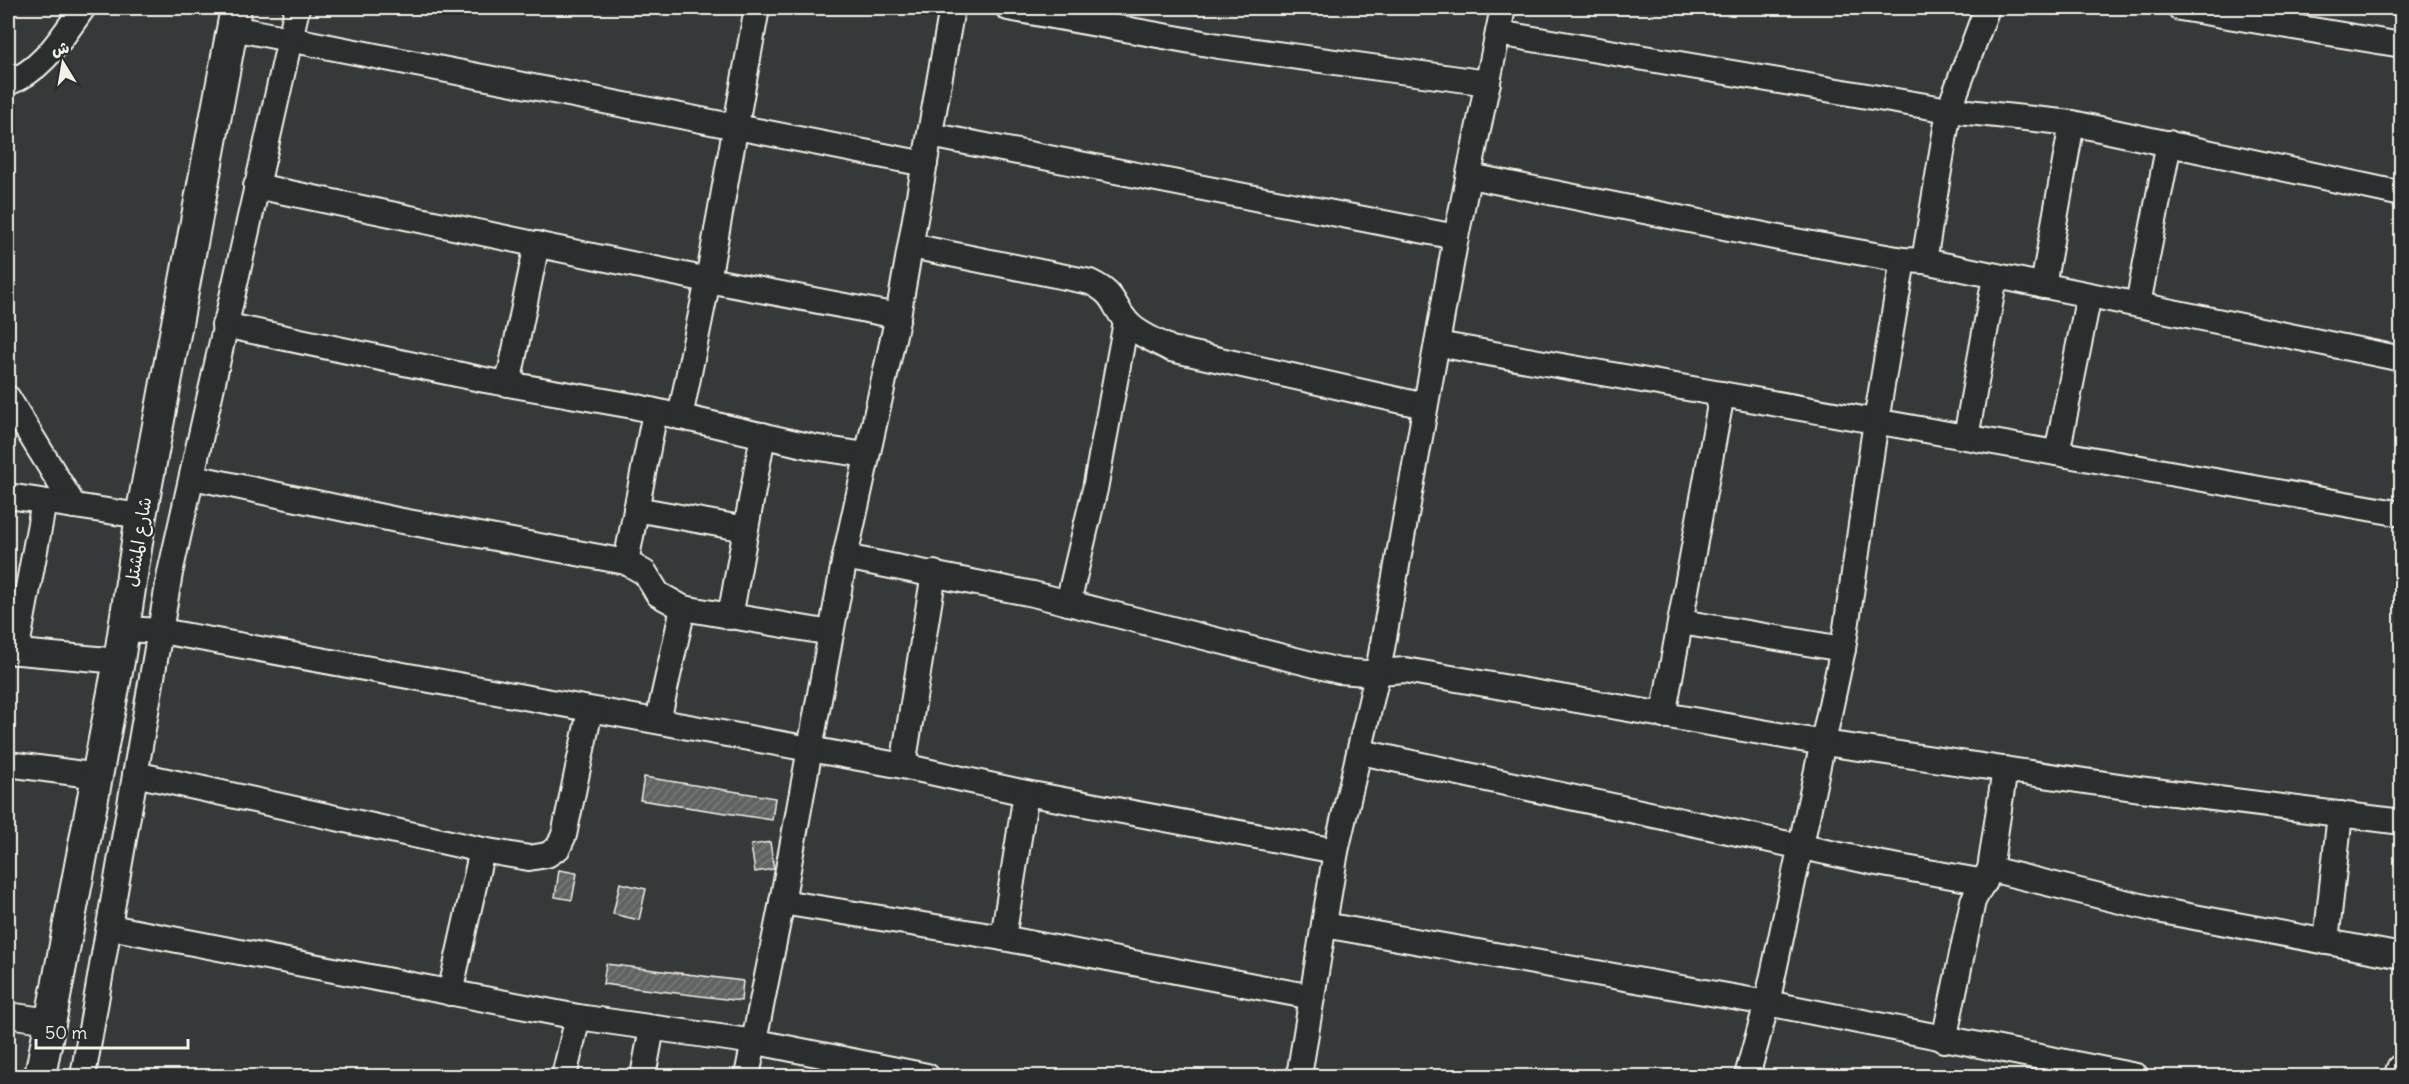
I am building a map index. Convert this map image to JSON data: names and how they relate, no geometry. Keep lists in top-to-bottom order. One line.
{"streets":{"street":["شارع المشتل"]},"scale_bar":"50 m","north":"top"}
